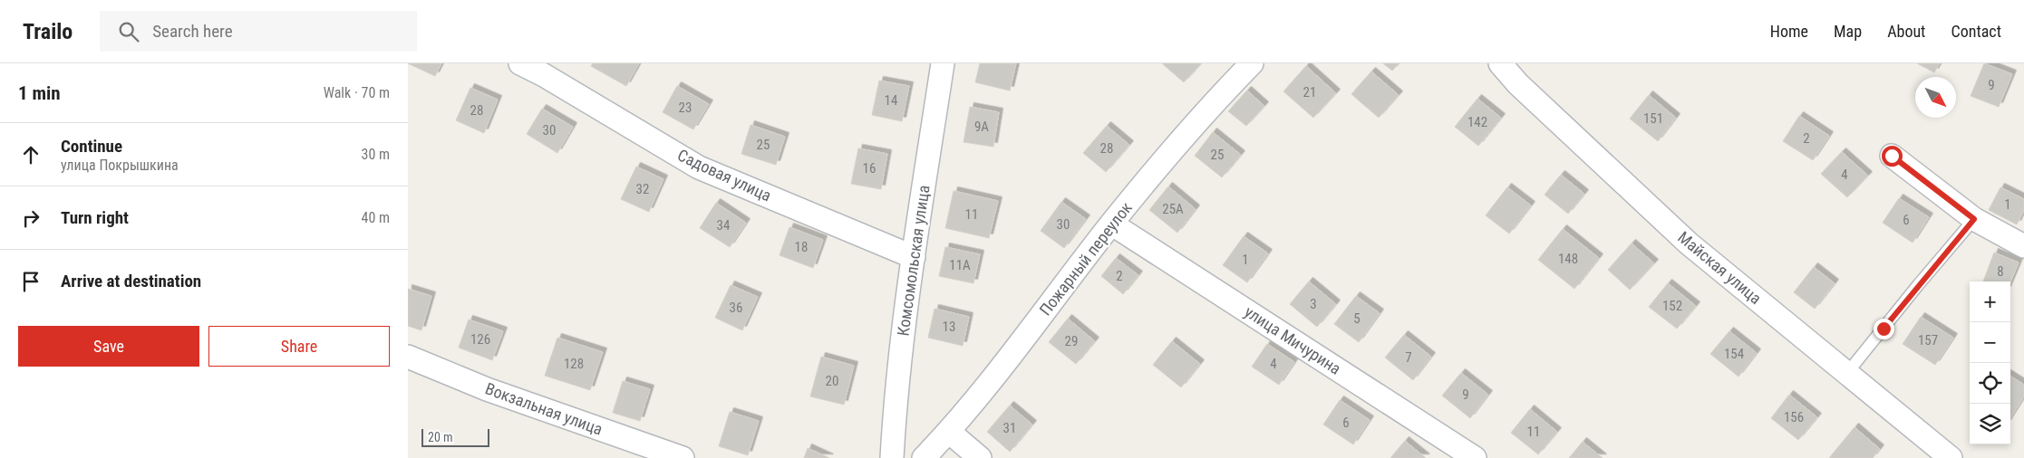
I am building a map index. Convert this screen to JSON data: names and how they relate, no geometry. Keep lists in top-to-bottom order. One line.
{"streets":{"street":["Садовая улица","Пожарный переулок","Комсомольская улица","Майская улица","улица Мичурина","Вокзальная улица"]},"crossings":[["Садовая улица","Комсомольская улица"],["Пожарный переулок","улица Мичурина"]],"house_numbers":["9","21","14","23","28","151","142","9А","30","2","25","28","25","16","4","32","1","25А","11","6","30","34","18","148","1","11А","8","2","3","152","36","5","13","126","157","29","154","7","128","4","20","9","156","6","31","11"],"scale_bar":"20 m","north":"bottom right","page":{"header":"Trailo","search":"Search here","nav":["Home","Map","About","Contact"],"heading":["1 min","Walk · 70 m"],"list":[["Continue","улица Покрышкина","30 m"],["Turn right","40 m"],"Arrive at destination"],"map_buttons":["+","−"],"buttons":["Save","Share"],"scale":"20 m"}}
